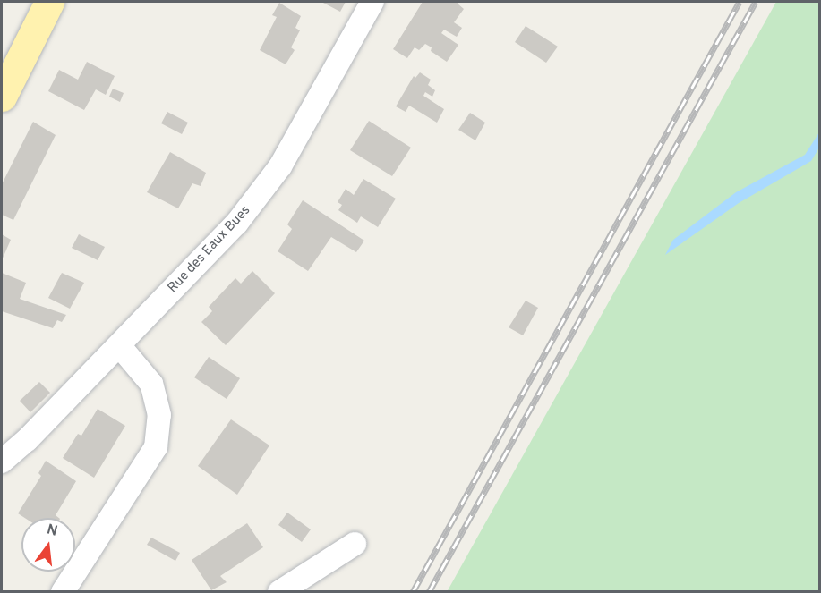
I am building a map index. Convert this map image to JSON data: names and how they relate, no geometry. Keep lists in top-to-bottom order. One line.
{"streets":{"street":["Rue des Eaux Bues"]},"north":"top"}
